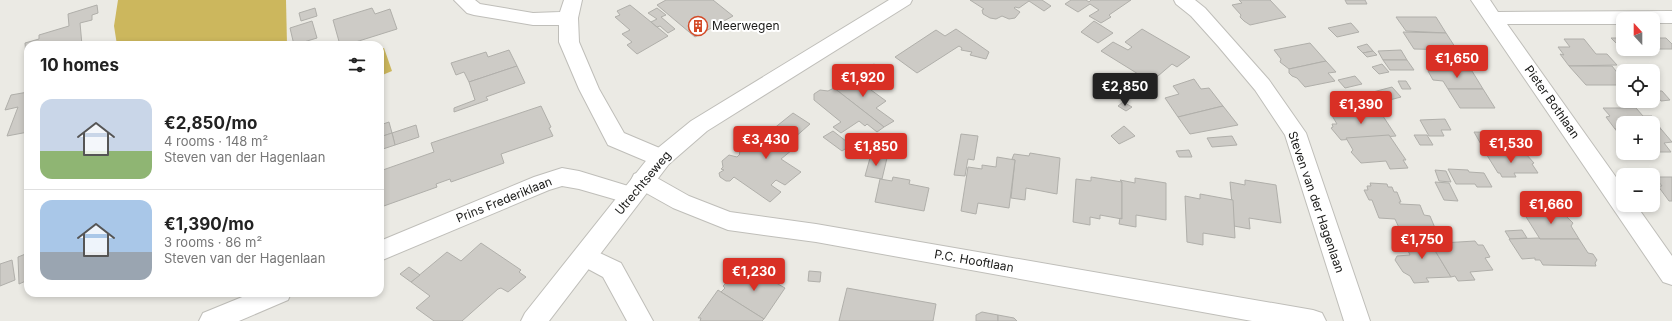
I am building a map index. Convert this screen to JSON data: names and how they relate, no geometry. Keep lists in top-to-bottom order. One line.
{"streets":{"street":["Pieter Bothlaan","Utrechtseweg","Prins Frederiklaan","Steven van der Hagenlaan","P.C. Hooftlaan"]},"crossings":[["Utrechtseweg","Prins Frederiklaan"],["Utrechtseweg","P.C. Hooftlaan"],["Prins Frederiklaan","P.C. Hooftlaan"]],"places":{"building":["Meerwegen"]},"north":"top","page":{"map_buttons":["+","−"],"heading":"10 homes","price":["€1,650","€1,920","€2,850","€1,390","€3,430","€1,530","€1,850","€1,660","€1,750","€1,230"],"list":[{"name":"€2,850/mo","note":"4 rooms · 148 m² · Steven van der Hagenlaan"},{"name":"€1,390/mo","note":"3 rooms · 86 m² · Steven van der Hagenlaan"}]}}
